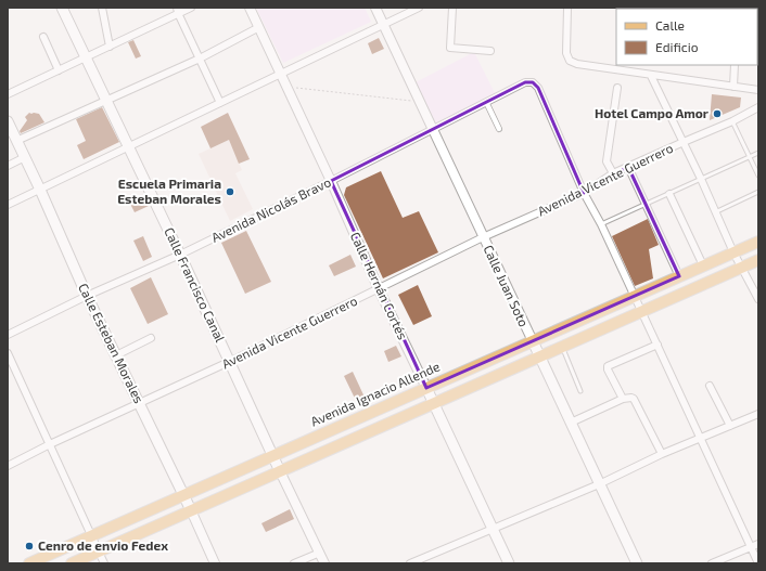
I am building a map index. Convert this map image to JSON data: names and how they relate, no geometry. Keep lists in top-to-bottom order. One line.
{"streets":{"main road":["Calle Francisco Canal","Calle Hernán Cortés","Calle Juan Soto","Calle Esteban Morales","Avenida Ignacio Allende"],"street":["Avenida Vicente Guerrero","Avenida Nicolás Bravo"]},"crossings":[["Avenida Vicente Guerrero","Avenida Nicolás Bravo"],["Avenida Vicente Guerrero","Calle Francisco Canal"],["Avenida Vicente Guerrero","Calle Hernán Cortés"],["Avenida Vicente Guerrero","Calle Juan Soto"],["Avenida Vicente Guerrero","Calle Esteban Morales"],["Avenida Nicolás Bravo","Calle Francisco Canal"],["Avenida Nicolás Bravo","Calle Hernán Cortés"],["Avenida Nicolás Bravo","Calle Juan Soto"],["Avenida Nicolás Bravo","Calle Esteban Morales"],["Calle Francisco Canal","Avenida Ignacio Allende"],["Calle Hernán Cortés","Avenida Ignacio Allende"],["Calle Juan Soto","Avenida Ignacio Allende"],["Calle Esteban Morales","Avenida Ignacio Allende"]],"places":["Hotel Campo Amor","Escuela Primaria Esteban Morales","Cenro de envio Fedex"],"legend":["Calle","Edificio"]}
